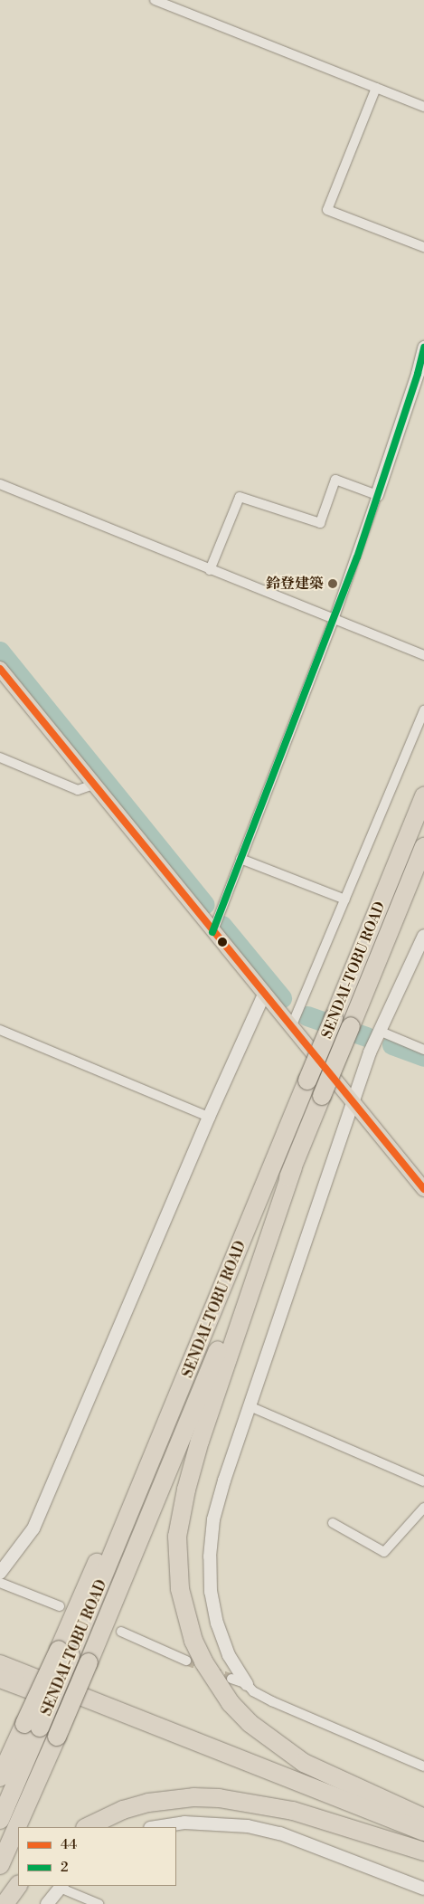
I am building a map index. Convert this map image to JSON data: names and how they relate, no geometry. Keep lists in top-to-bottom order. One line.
{"streets":{"highway":["SENDAI-TOBU ROAD"]},"places":["鈴登建築"],"lines":["transit line 2","transit line 44"],"legend":["44","2"]}
